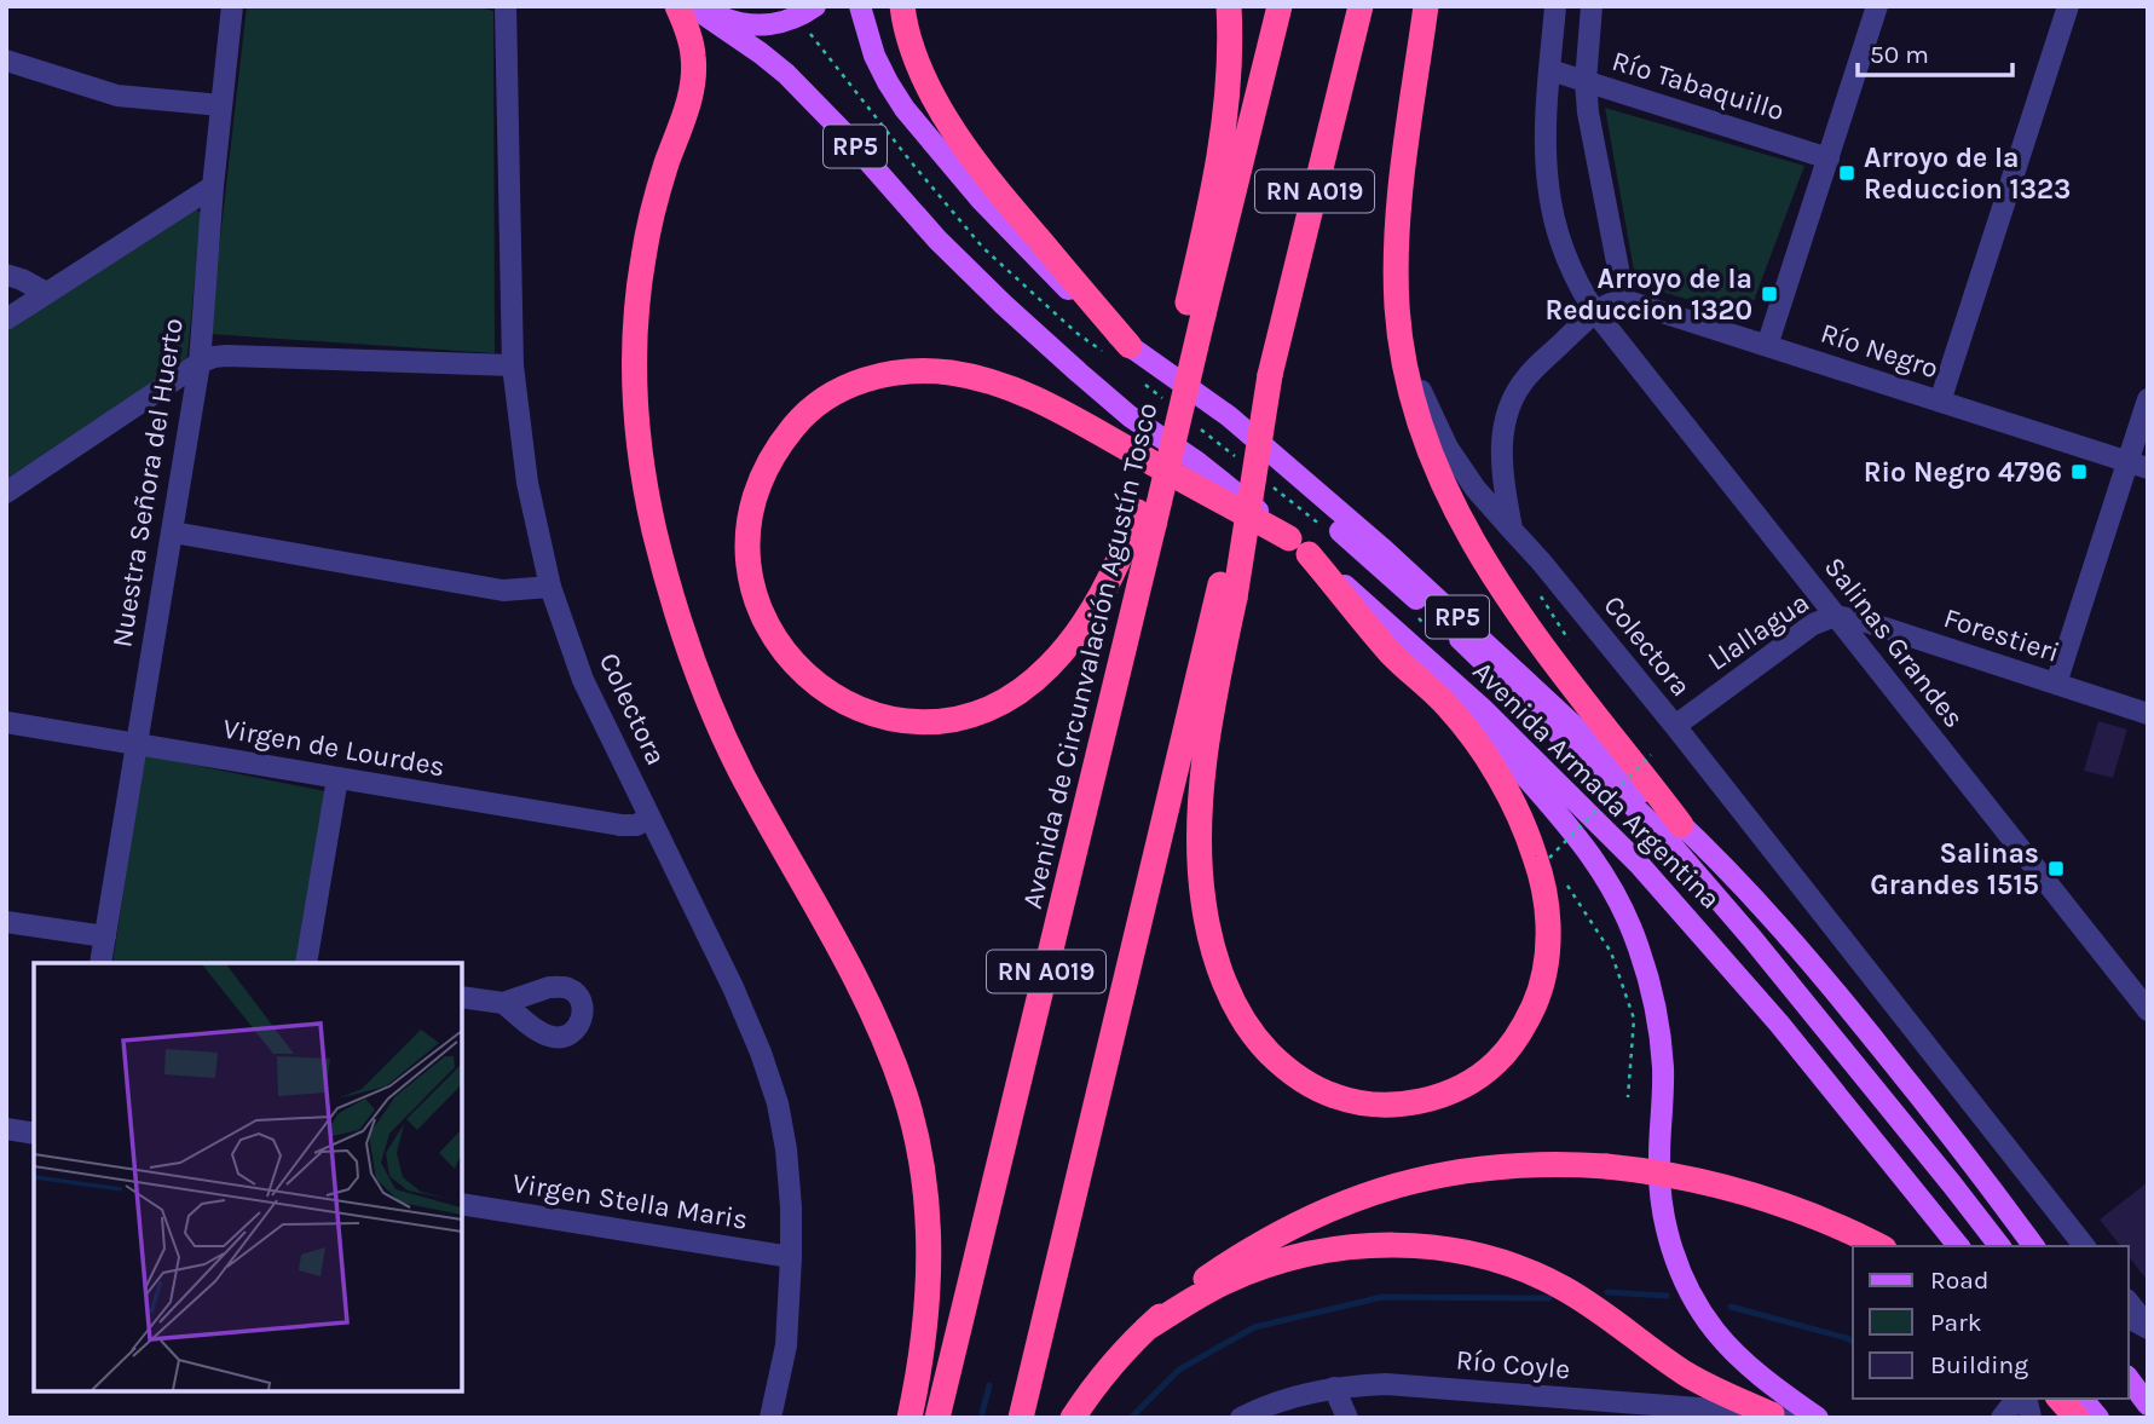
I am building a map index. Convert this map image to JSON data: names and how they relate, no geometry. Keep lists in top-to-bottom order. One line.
{"streets":{"highway":["RN A019","Avenida de Circunvalación Agustín Tosco"],"main road":["RP5","Avenida Armada Argentina"],"street":["Río Tabaquillo","Río Negro","Nuestra Señora del Huerto","Llallagua","Forestieri","Salinas Grandes","Colectora","Virgen de Lourdes","Virgen Stella Maris","Río Coyle"]},"crossings":[["Nuestra Señora del Huerto","Virgen de Lourdes"],["Llallagua","Forestieri"],["Llallagua","Salinas Grandes"],["Llallagua","Colectora"],["Forestieri","Salinas Grandes"],["Colectora","Virgen de Lourdes"],["Colectora","Virgen Stella Maris"]],"places":{"transit":["Arroyo de la Reduccion 1323","Arroyo de la Reduccion 1320","Rio Negro 4796","Salinas Grandes 1515"]},"legend":["Road","Park","Building"],"scale_bar":"50 m"}
